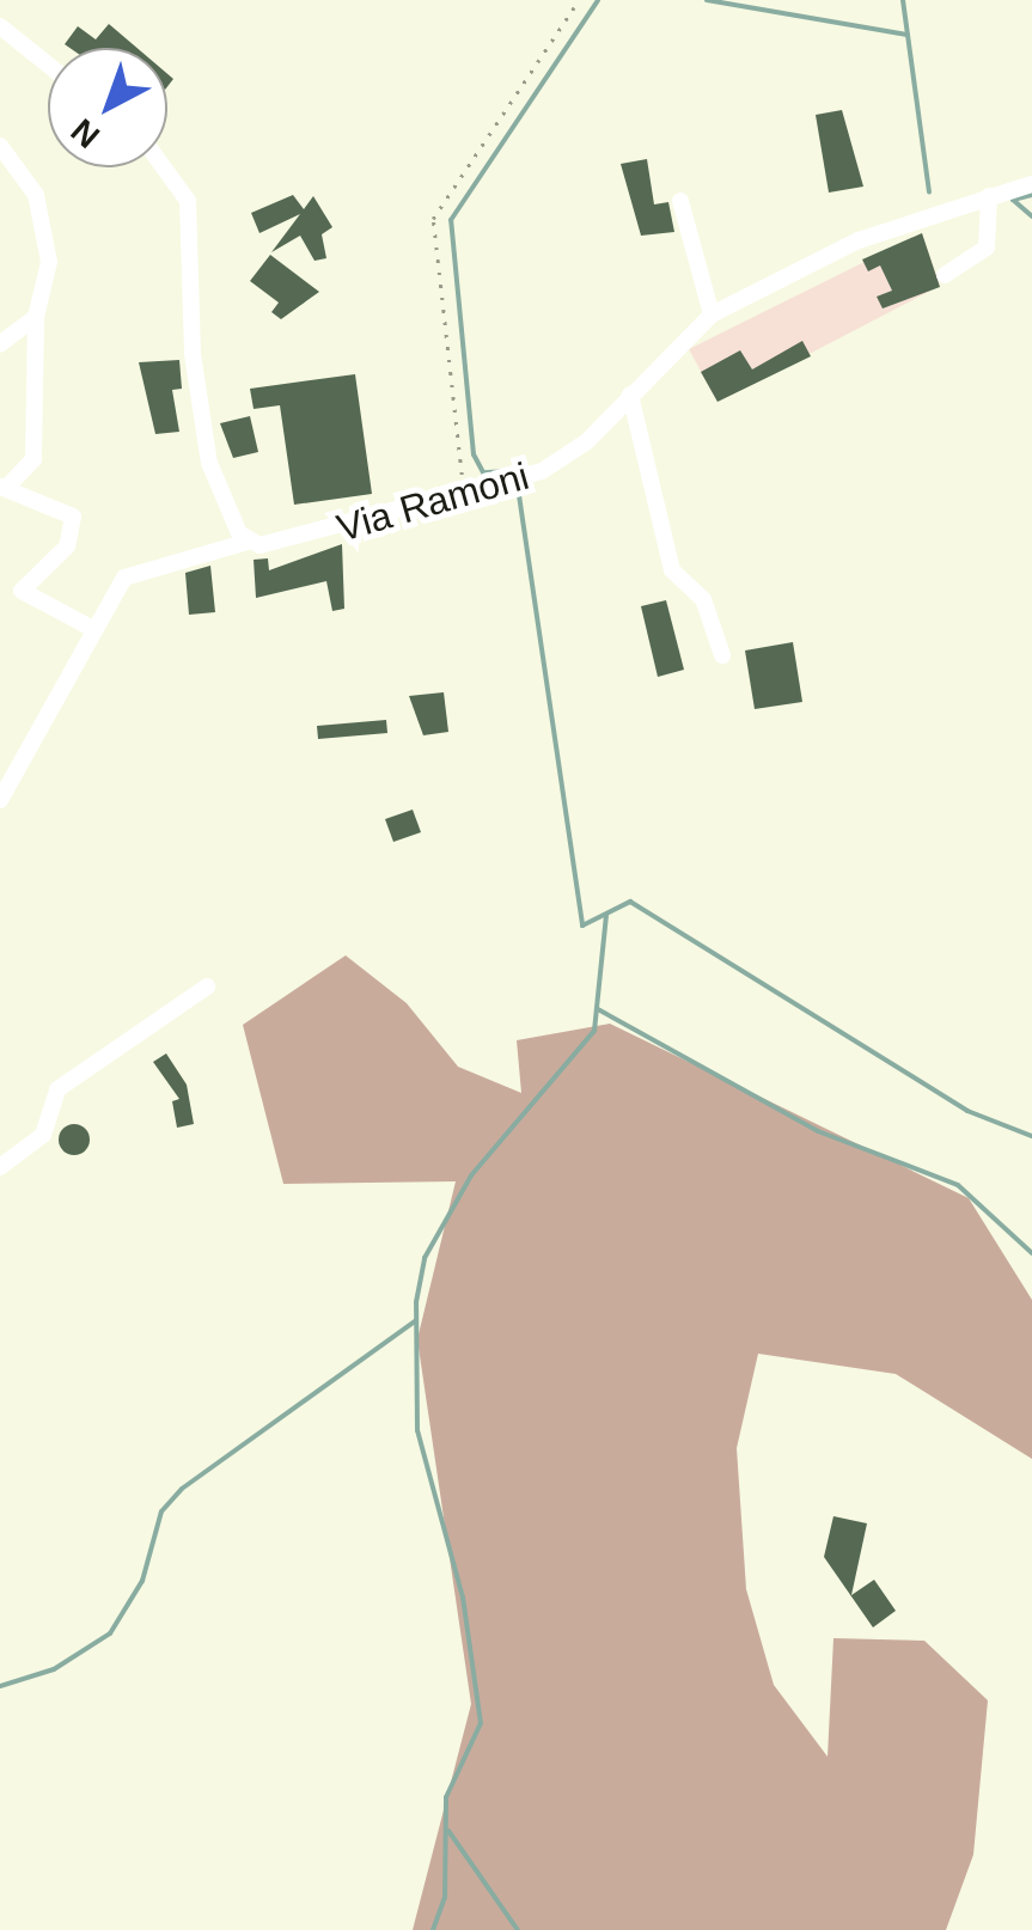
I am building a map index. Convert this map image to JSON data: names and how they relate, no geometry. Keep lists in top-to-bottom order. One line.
{"streets":{"street":["Via Ramoni"]},"north":"bottom left"}
